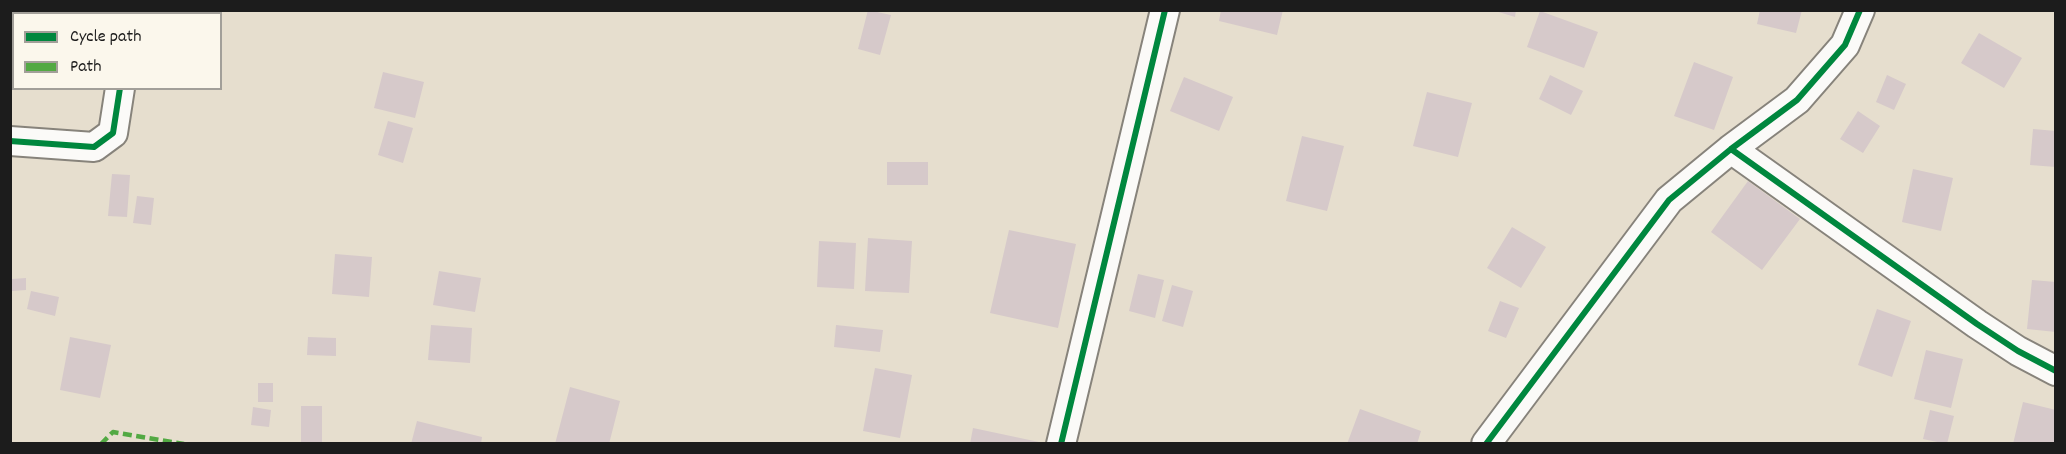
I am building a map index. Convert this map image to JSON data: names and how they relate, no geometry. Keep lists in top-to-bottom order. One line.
{"legend":["Cycle path","Path"]}
